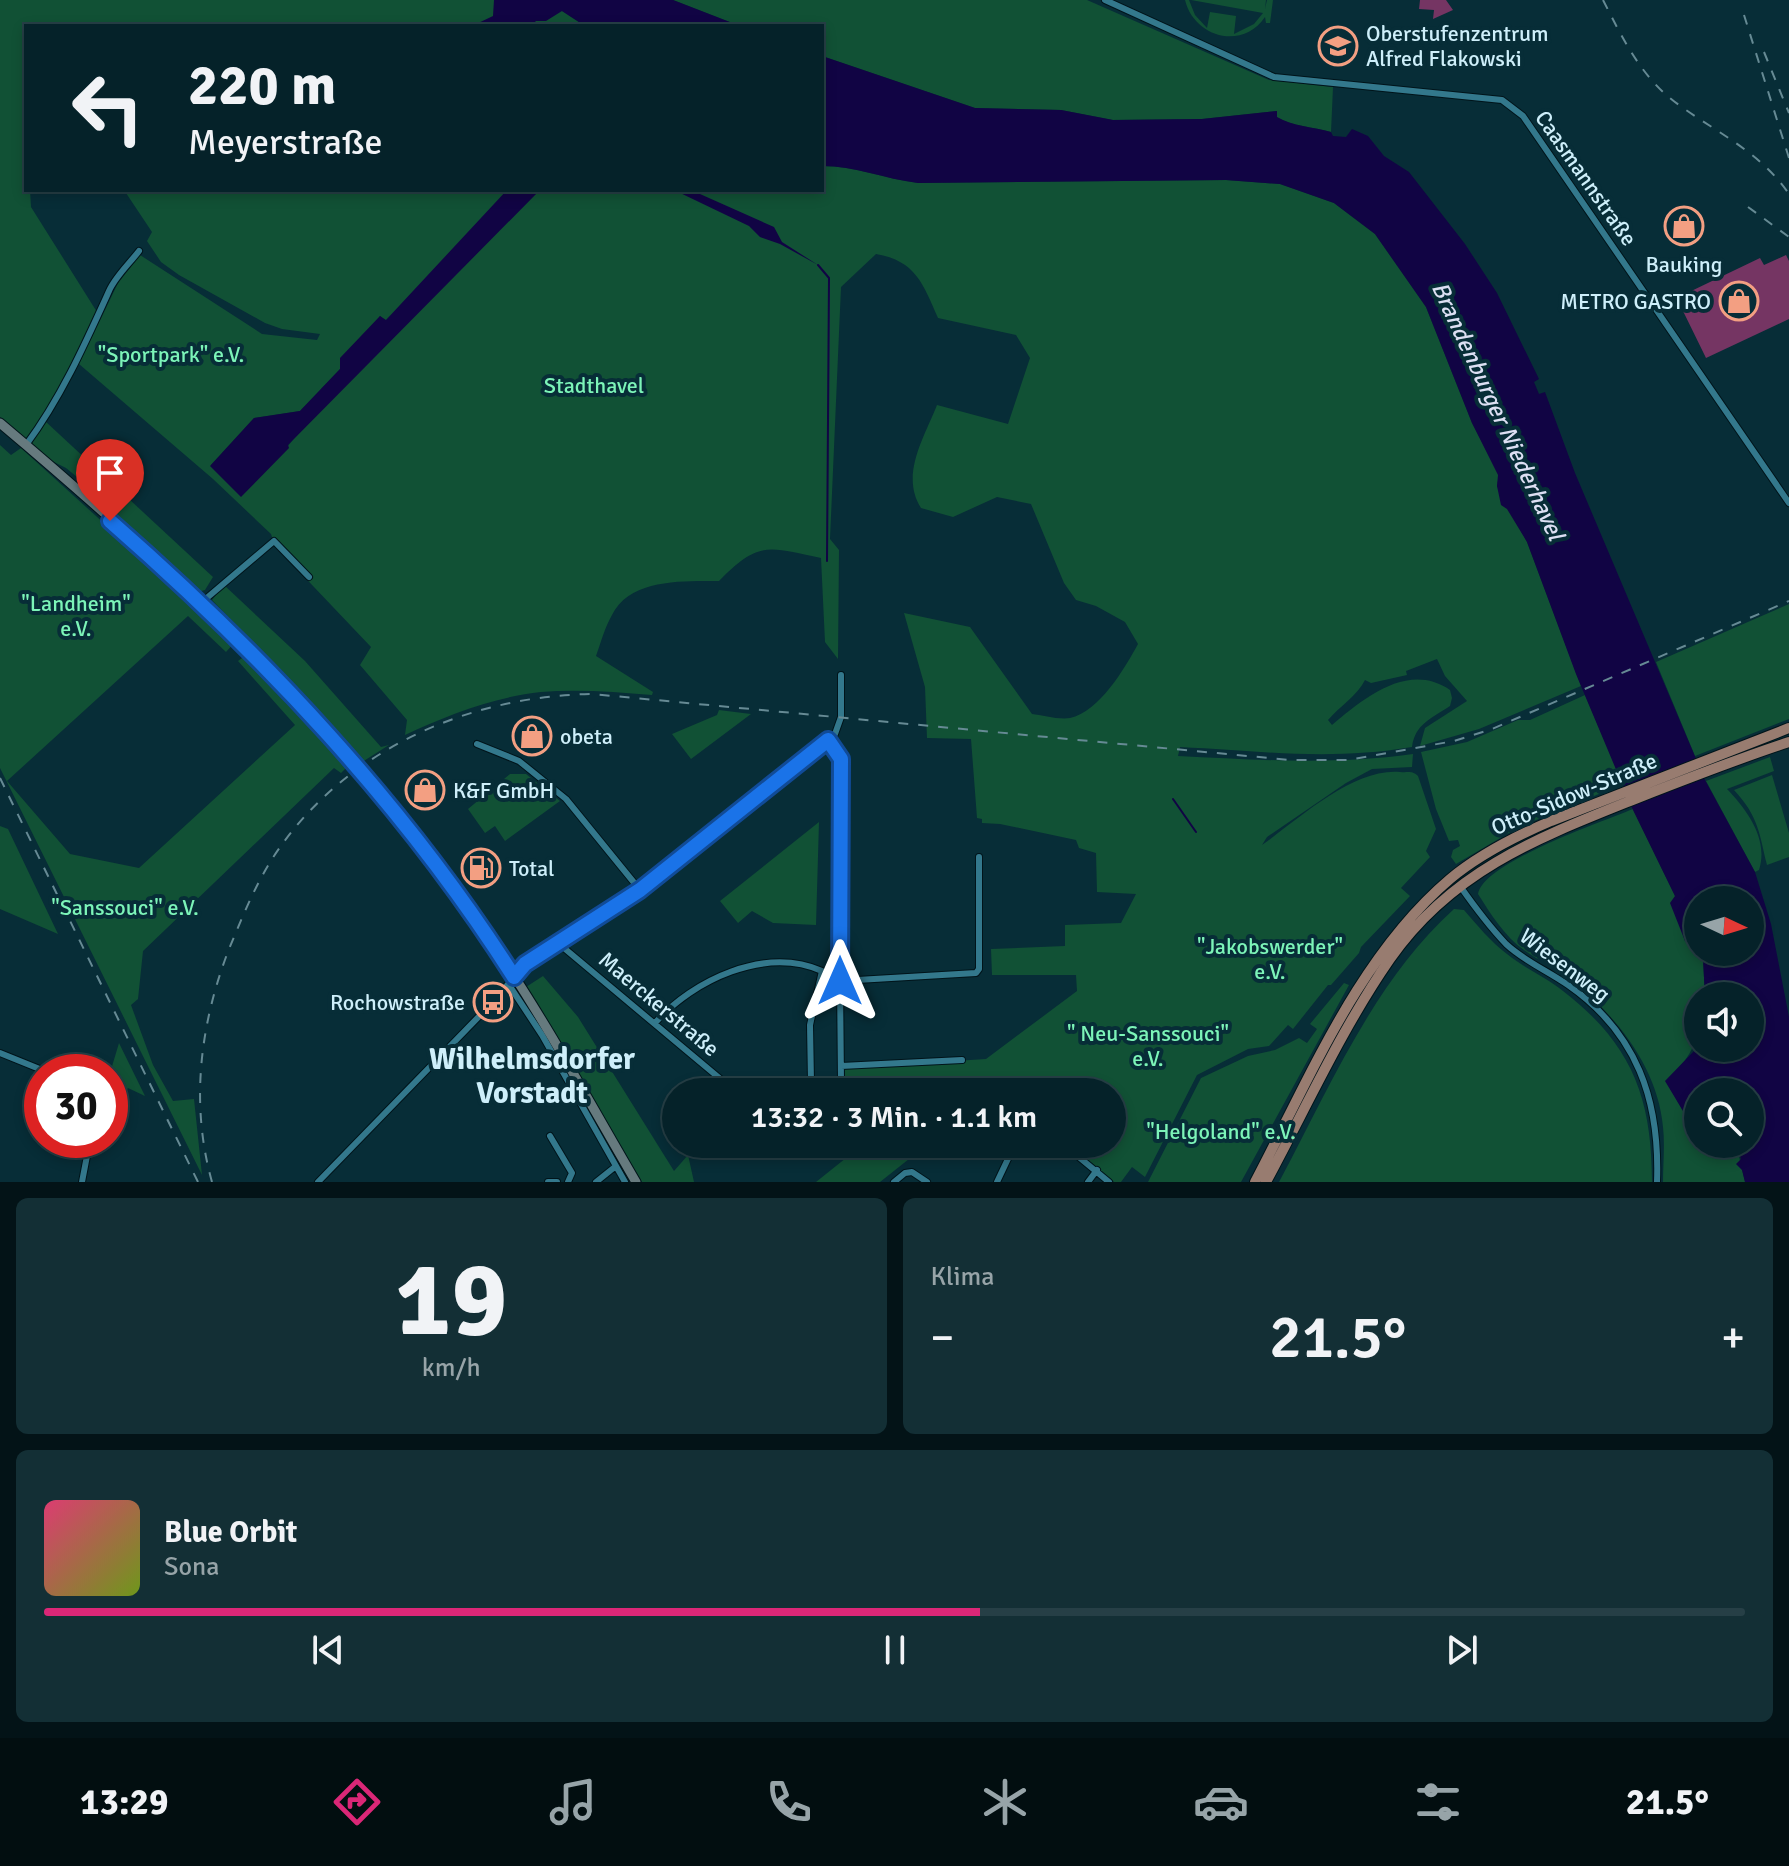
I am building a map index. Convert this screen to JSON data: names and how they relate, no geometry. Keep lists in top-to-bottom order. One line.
{"streets":{"main road":["Otto-Sidow-Straße"],"street":["Caasmannstraße","Wiesenweg","Maerckerstraße"]},"crossings":[["Otto-Sidow-Straße","Wiesenweg"]],"districts":["Wilhelmsdorfer Vorstadt"],"water":["Brandenburger Niederhavel"],"parks":["\"Sportpark\" e.V.","Stadthavel","\"Landheim\" e.V.","\"Sanssouci\" e.V.","\"Jakobswerder\" e.V.","\" Neu-Sanssouci\" e.V.","\"Helgoland\" e.V."],"places":{"school or university":["Oberstufenzentrum Alfred Flakowski"],"shop":["Bauking","METRO GASTRO","obeta","K&F GmbH"],"fuel station":["Total"],"bus stop":["Rochowstraße"]},"north":"right","page":{"turn":["220 m","Meyerstraße"],"limit":"30","trip":"13:32 · 3 Min. · 1.1 km","tile":[["19","km/h"],"Klima"],"heat":["−","21.5°","+"],"song":["Blue Orbit","Sona"],"tabs":["13:29","21.5°"]}}
